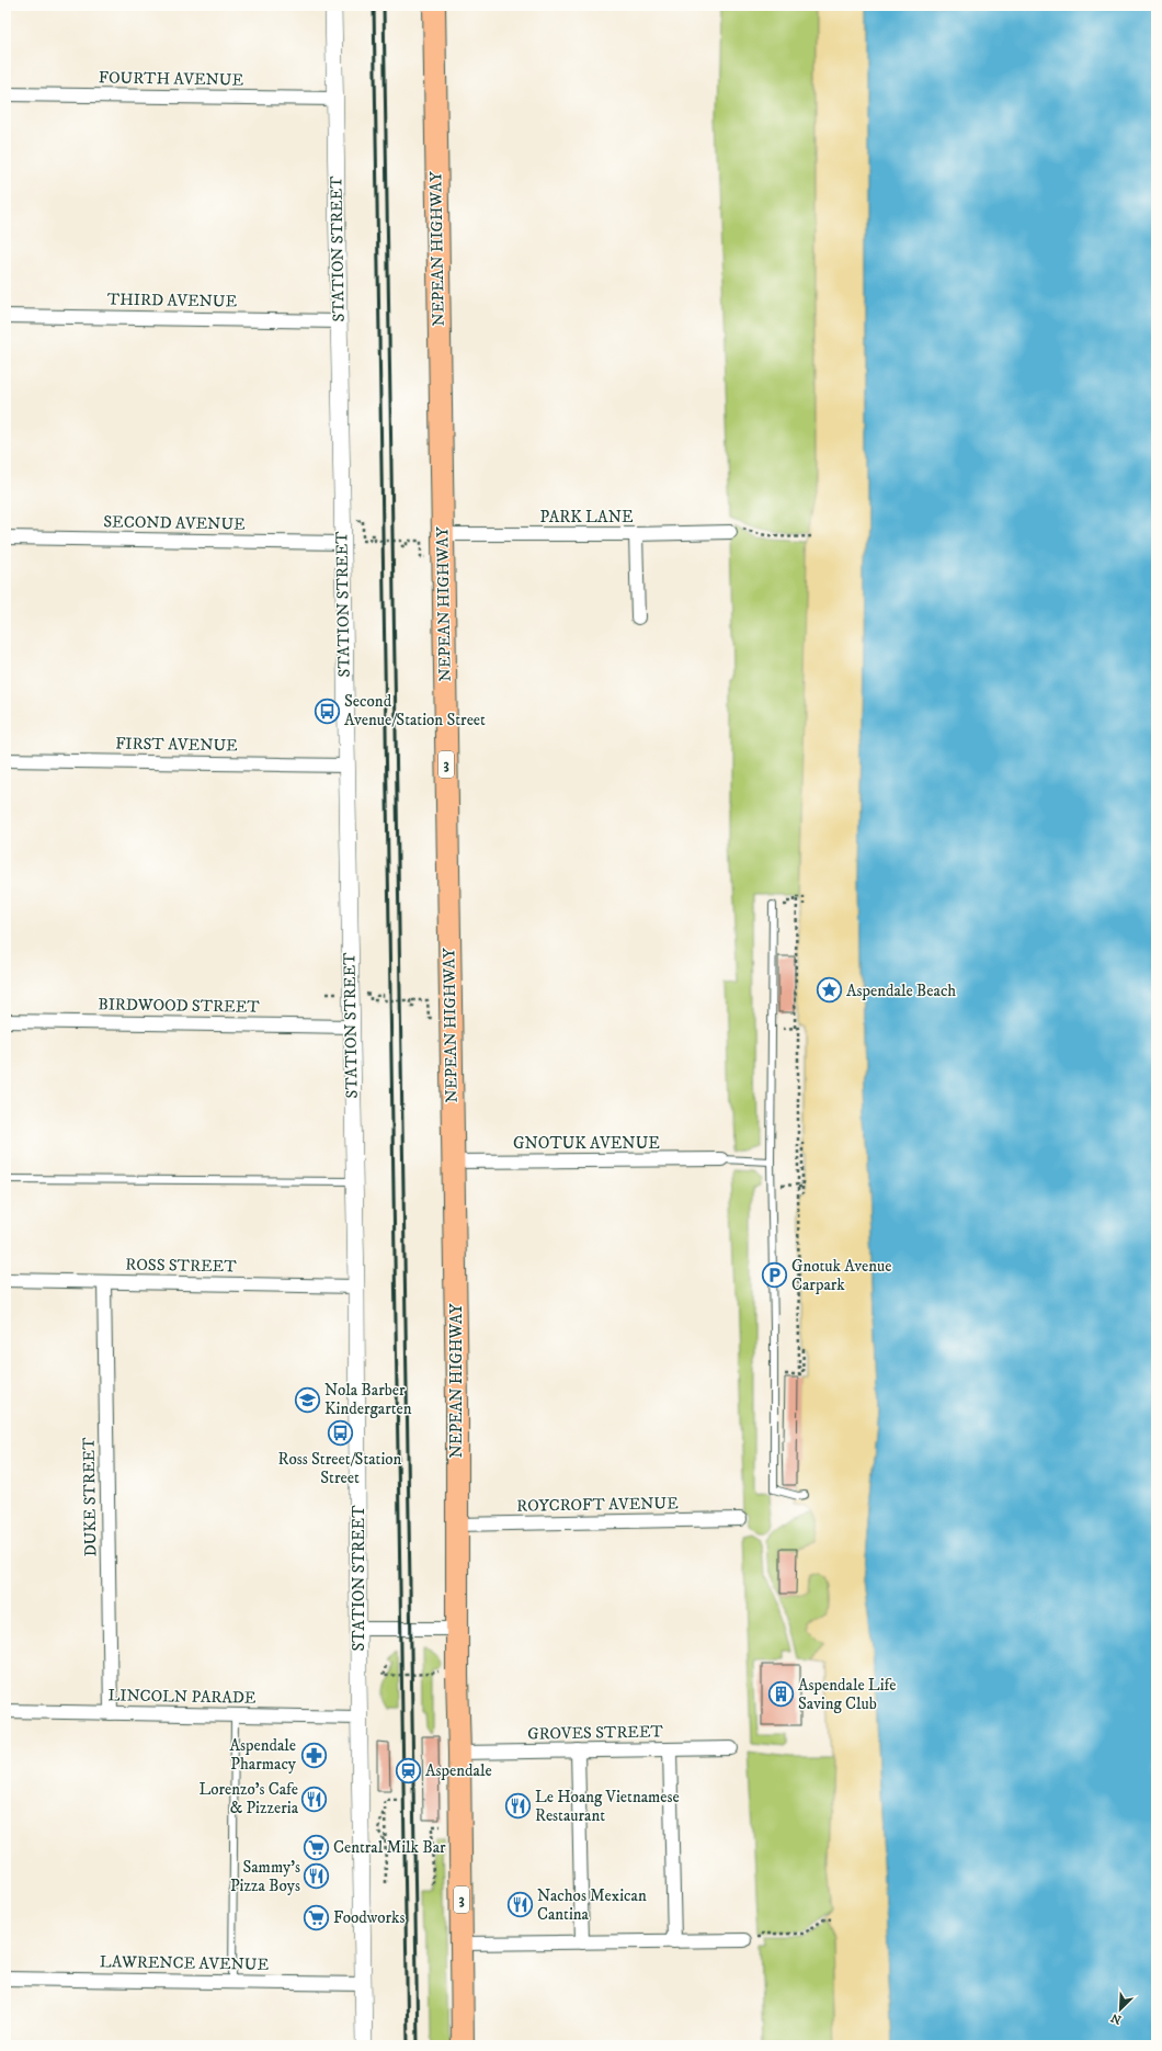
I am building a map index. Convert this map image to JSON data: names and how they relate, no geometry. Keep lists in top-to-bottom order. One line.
{"streets":{"highway":["NEPEAN HIGHWAY","3"],"street":["FOURTH AVENUE","STATION STREET","THIRD AVENUE","PARK LANE","SECOND AVENUE","FIRST AVENUE","BIRDWOOD STREET","GNOTUK AVENUE","ROSS STREET","DUKE STREET","ROYCROFT AVENUE","LINCOLN PARADE","GROVES STREET","LAWRENCE AVENUE"]},"crossings":[["FOURTH AVENUE","STATION STREET"],["STATION STREET","THIRD AVENUE"],["STATION STREET","SECOND AVENUE"],["STATION STREET","FIRST AVENUE"],["STATION STREET","BIRDWOOD STREET"],["STATION STREET","ROSS STREET"],["STATION STREET","LINCOLN PARADE"],["STATION STREET","LAWRENCE AVENUE"],["NEPEAN HIGHWAY","PARK LANE"],["NEPEAN HIGHWAY","GNOTUK AVENUE"],["NEPEAN HIGHWAY","ROYCROFT AVENUE"],["NEPEAN HIGHWAY","GROVES STREET"],["ROSS STREET","DUKE STREET"],["DUKE STREET","LINCOLN PARADE"]],"places":{"bus stop":["Second Avenue/Station Street","Ross Street/Station Street"],"place":["Aspendale Beach"],"parking":["Gnotuk Avenue Carpark"],"school or university":["Nola Barber Kindergarten"],"building":["Aspendale Life Saving Club"],"pharmacy":["Aspendale Pharmacy"],"station":["Aspendale"],"restaurant":["Lorenzo's Cafe & Pizzeria","Le Hoang Vietnamese Restaurant","Sammy's Pizza Boys","Nachos Mexican Cantina"],"supermarket":["Central Milk Bar","Foodworks"]},"north":"bottom left"}
